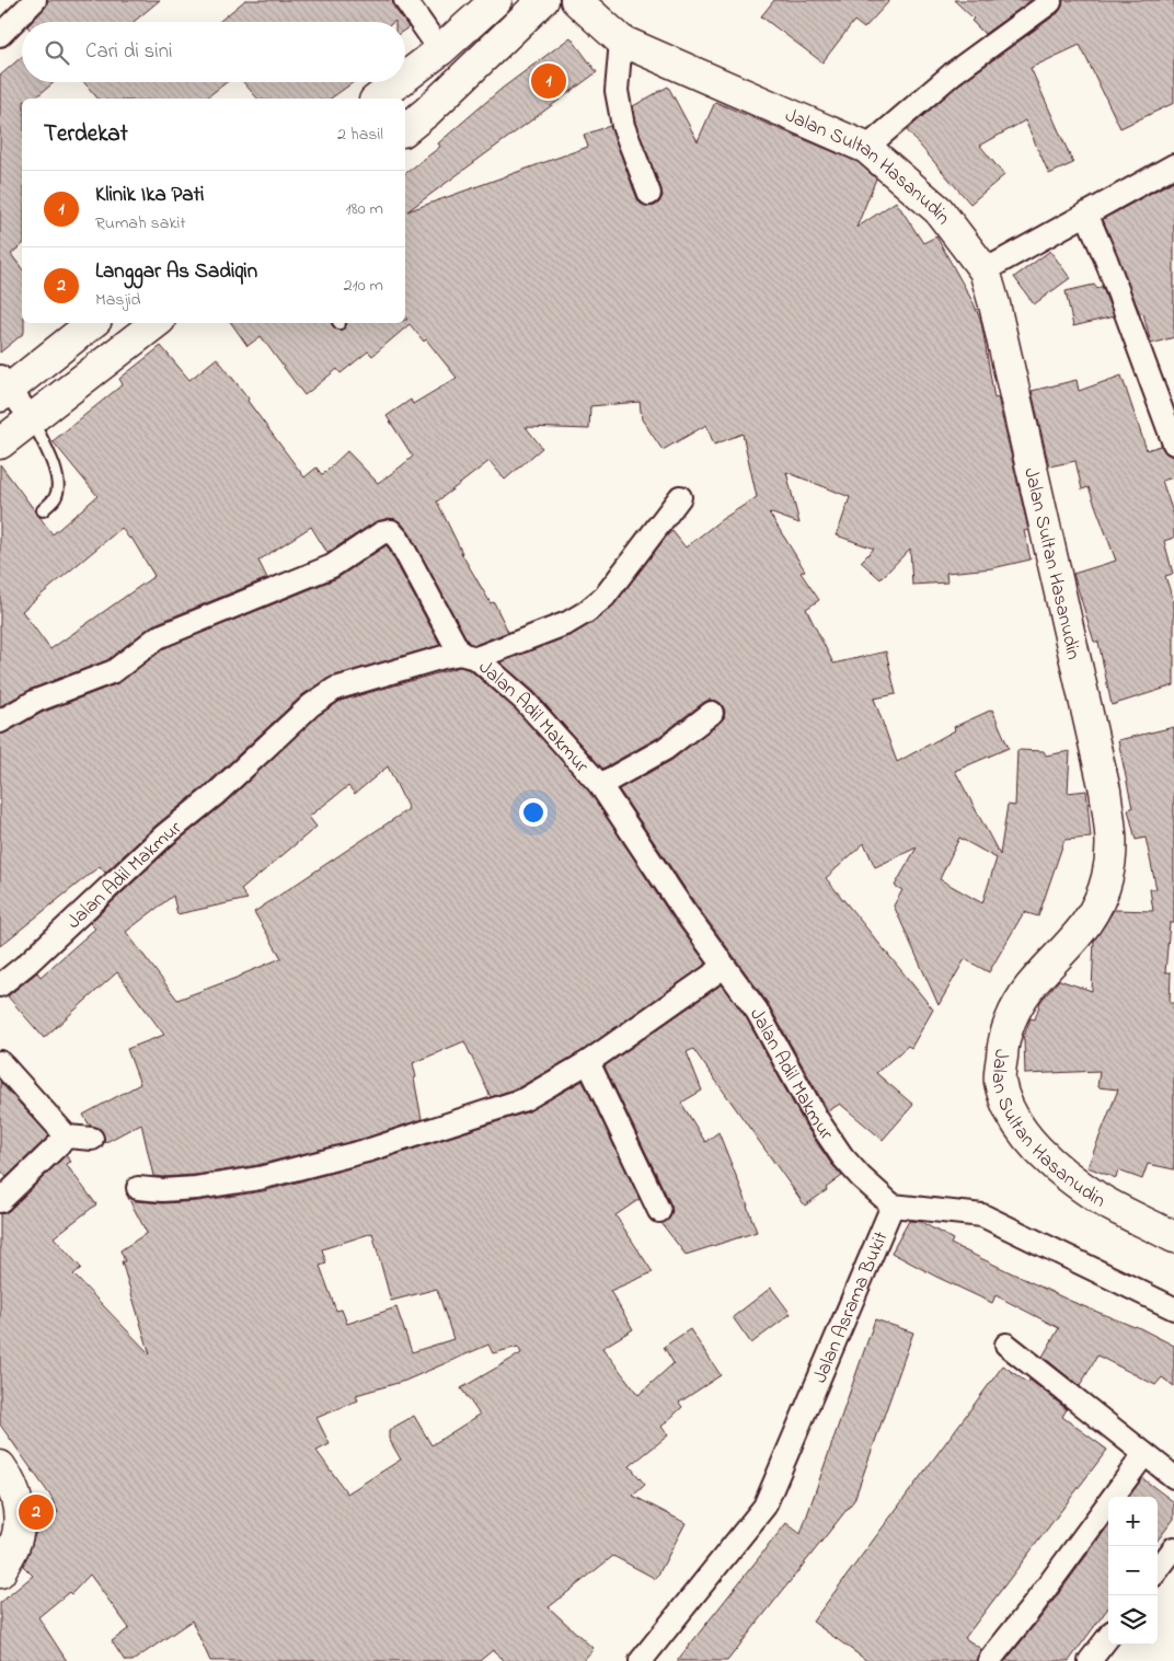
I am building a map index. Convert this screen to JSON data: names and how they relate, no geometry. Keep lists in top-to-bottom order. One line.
{"streets":{"street":["Jalan Sultan Hasanudin","Jalan Adil Makmur","Jalan Asrama Bukit"]},"crossings":[["Jalan Adil Makmur","Jalan Asrama Bukit"]],"page":{"search":"Cari di sini","pins":["1","2"],"heading":["Terdekat","2 hasil"],"list":[{"mark":"1","name":"Klinik Ika Pati","note":"Rumah sakit","value":"180 m"},{"mark":"2","name":"Langgar As Sadiqin","note":"Masjid","value":"210 m"}],"map_buttons":["+","−"]}}
